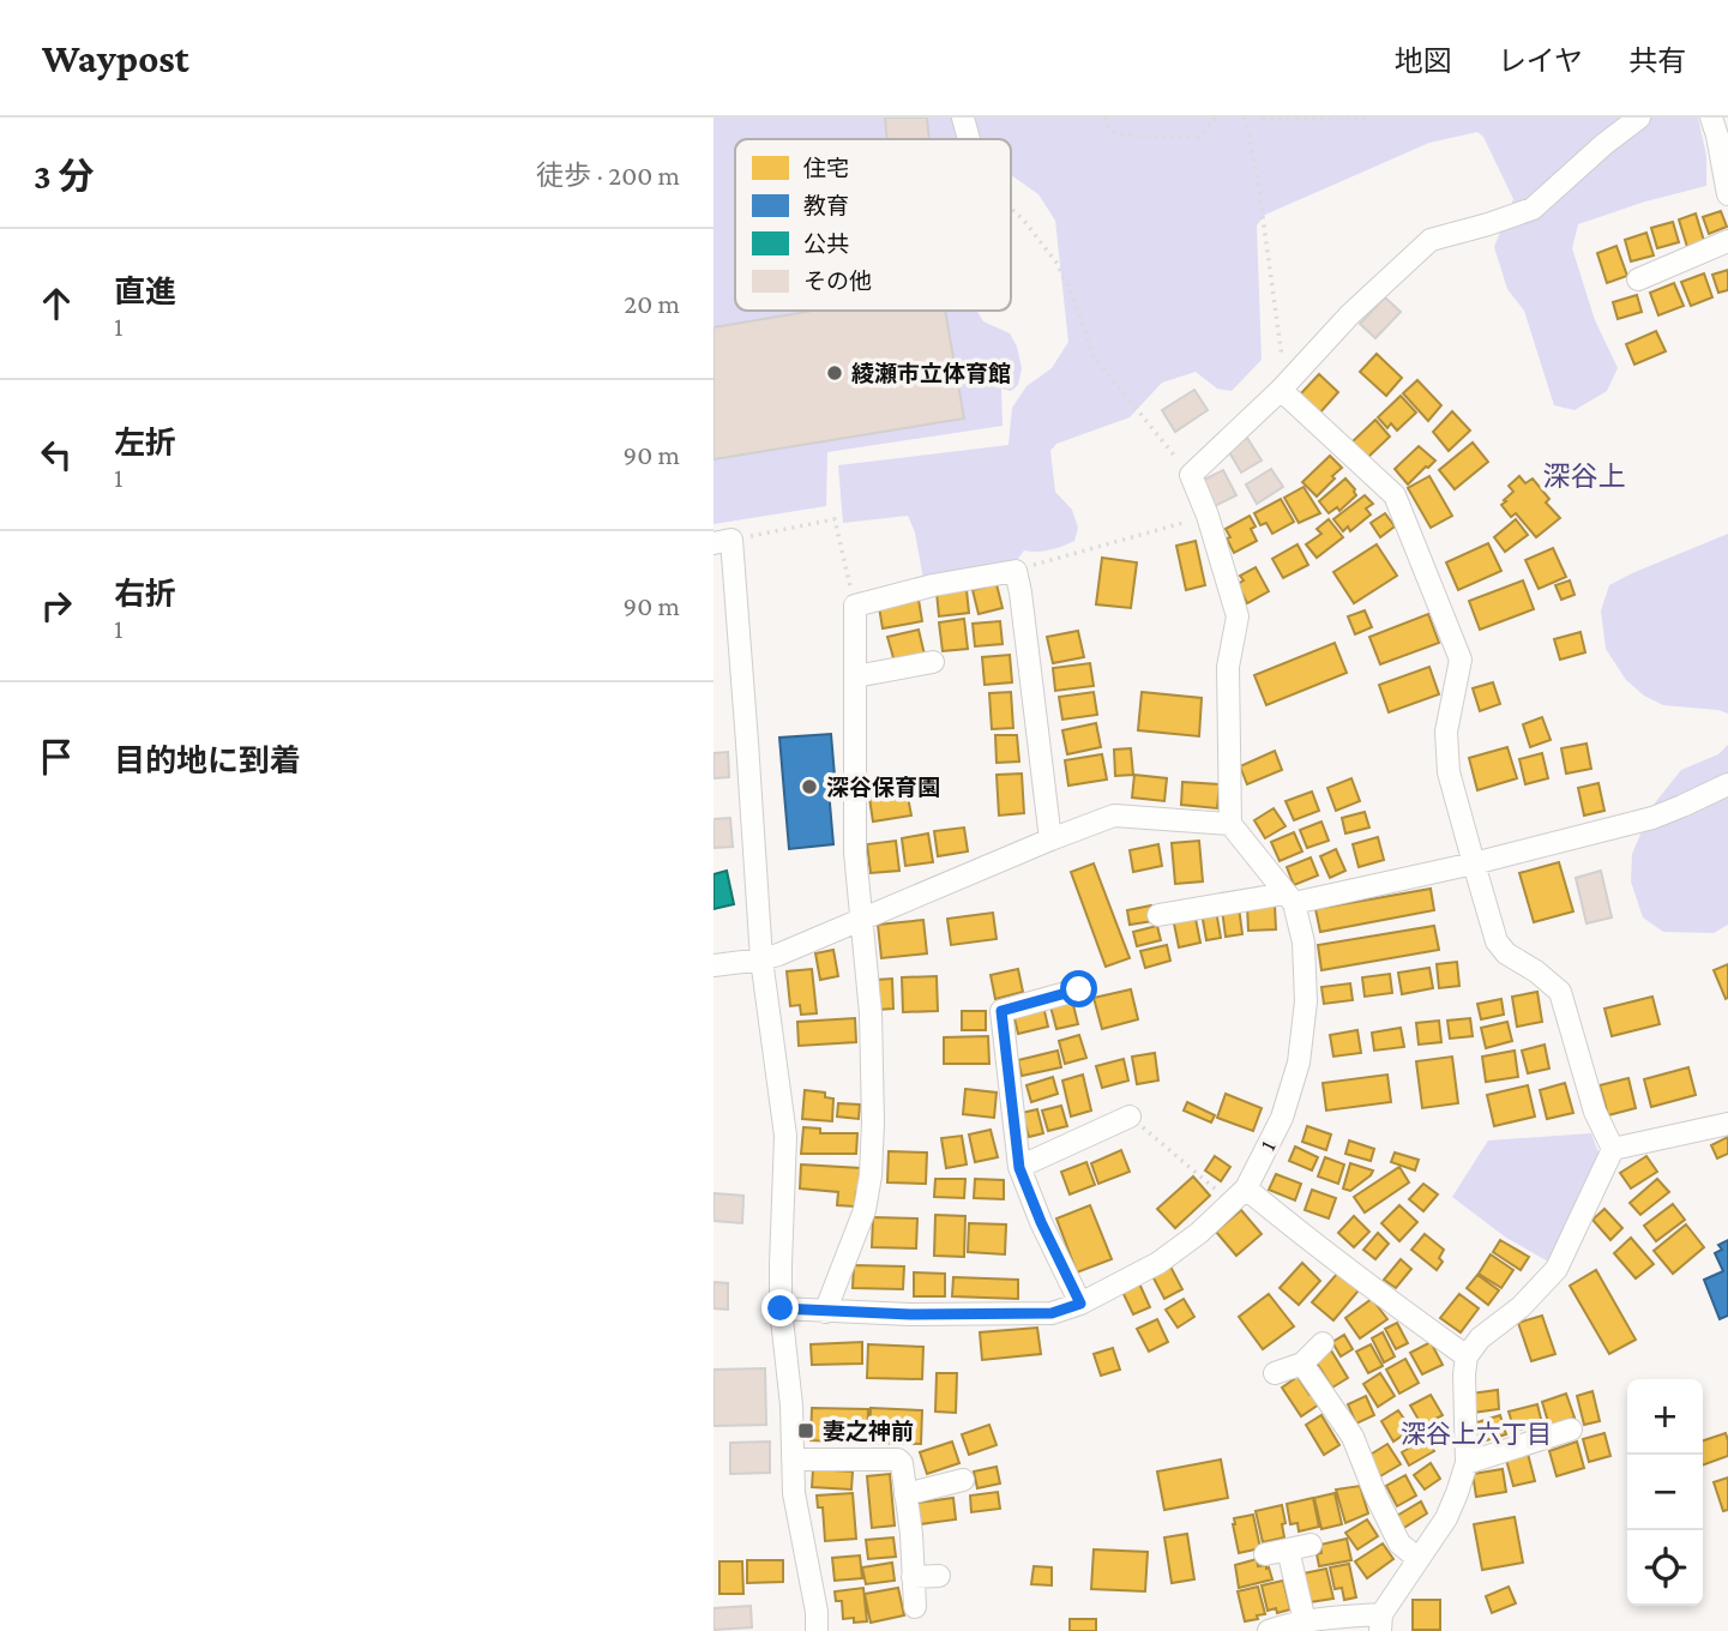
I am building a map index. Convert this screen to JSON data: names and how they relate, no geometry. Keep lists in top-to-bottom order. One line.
{"streets":{"street":["1"]},"districts":["深谷上","深谷上六丁目"],"places":{"other":["綾瀬市立体育館","深谷保育園"],"transit":["妻之神前"]},"legend":["住宅","教育","公共","その他"],"page":{"header":"Waypost","nav":["地図","レイヤ","共有"],"heading":["3 分","徒歩 · 200 m"],"list":[["直進","1","20 m"],["左折","1","90 m"],["右折","1","90 m"],"目的地に到着"],"map_buttons":["+","−"]}}
